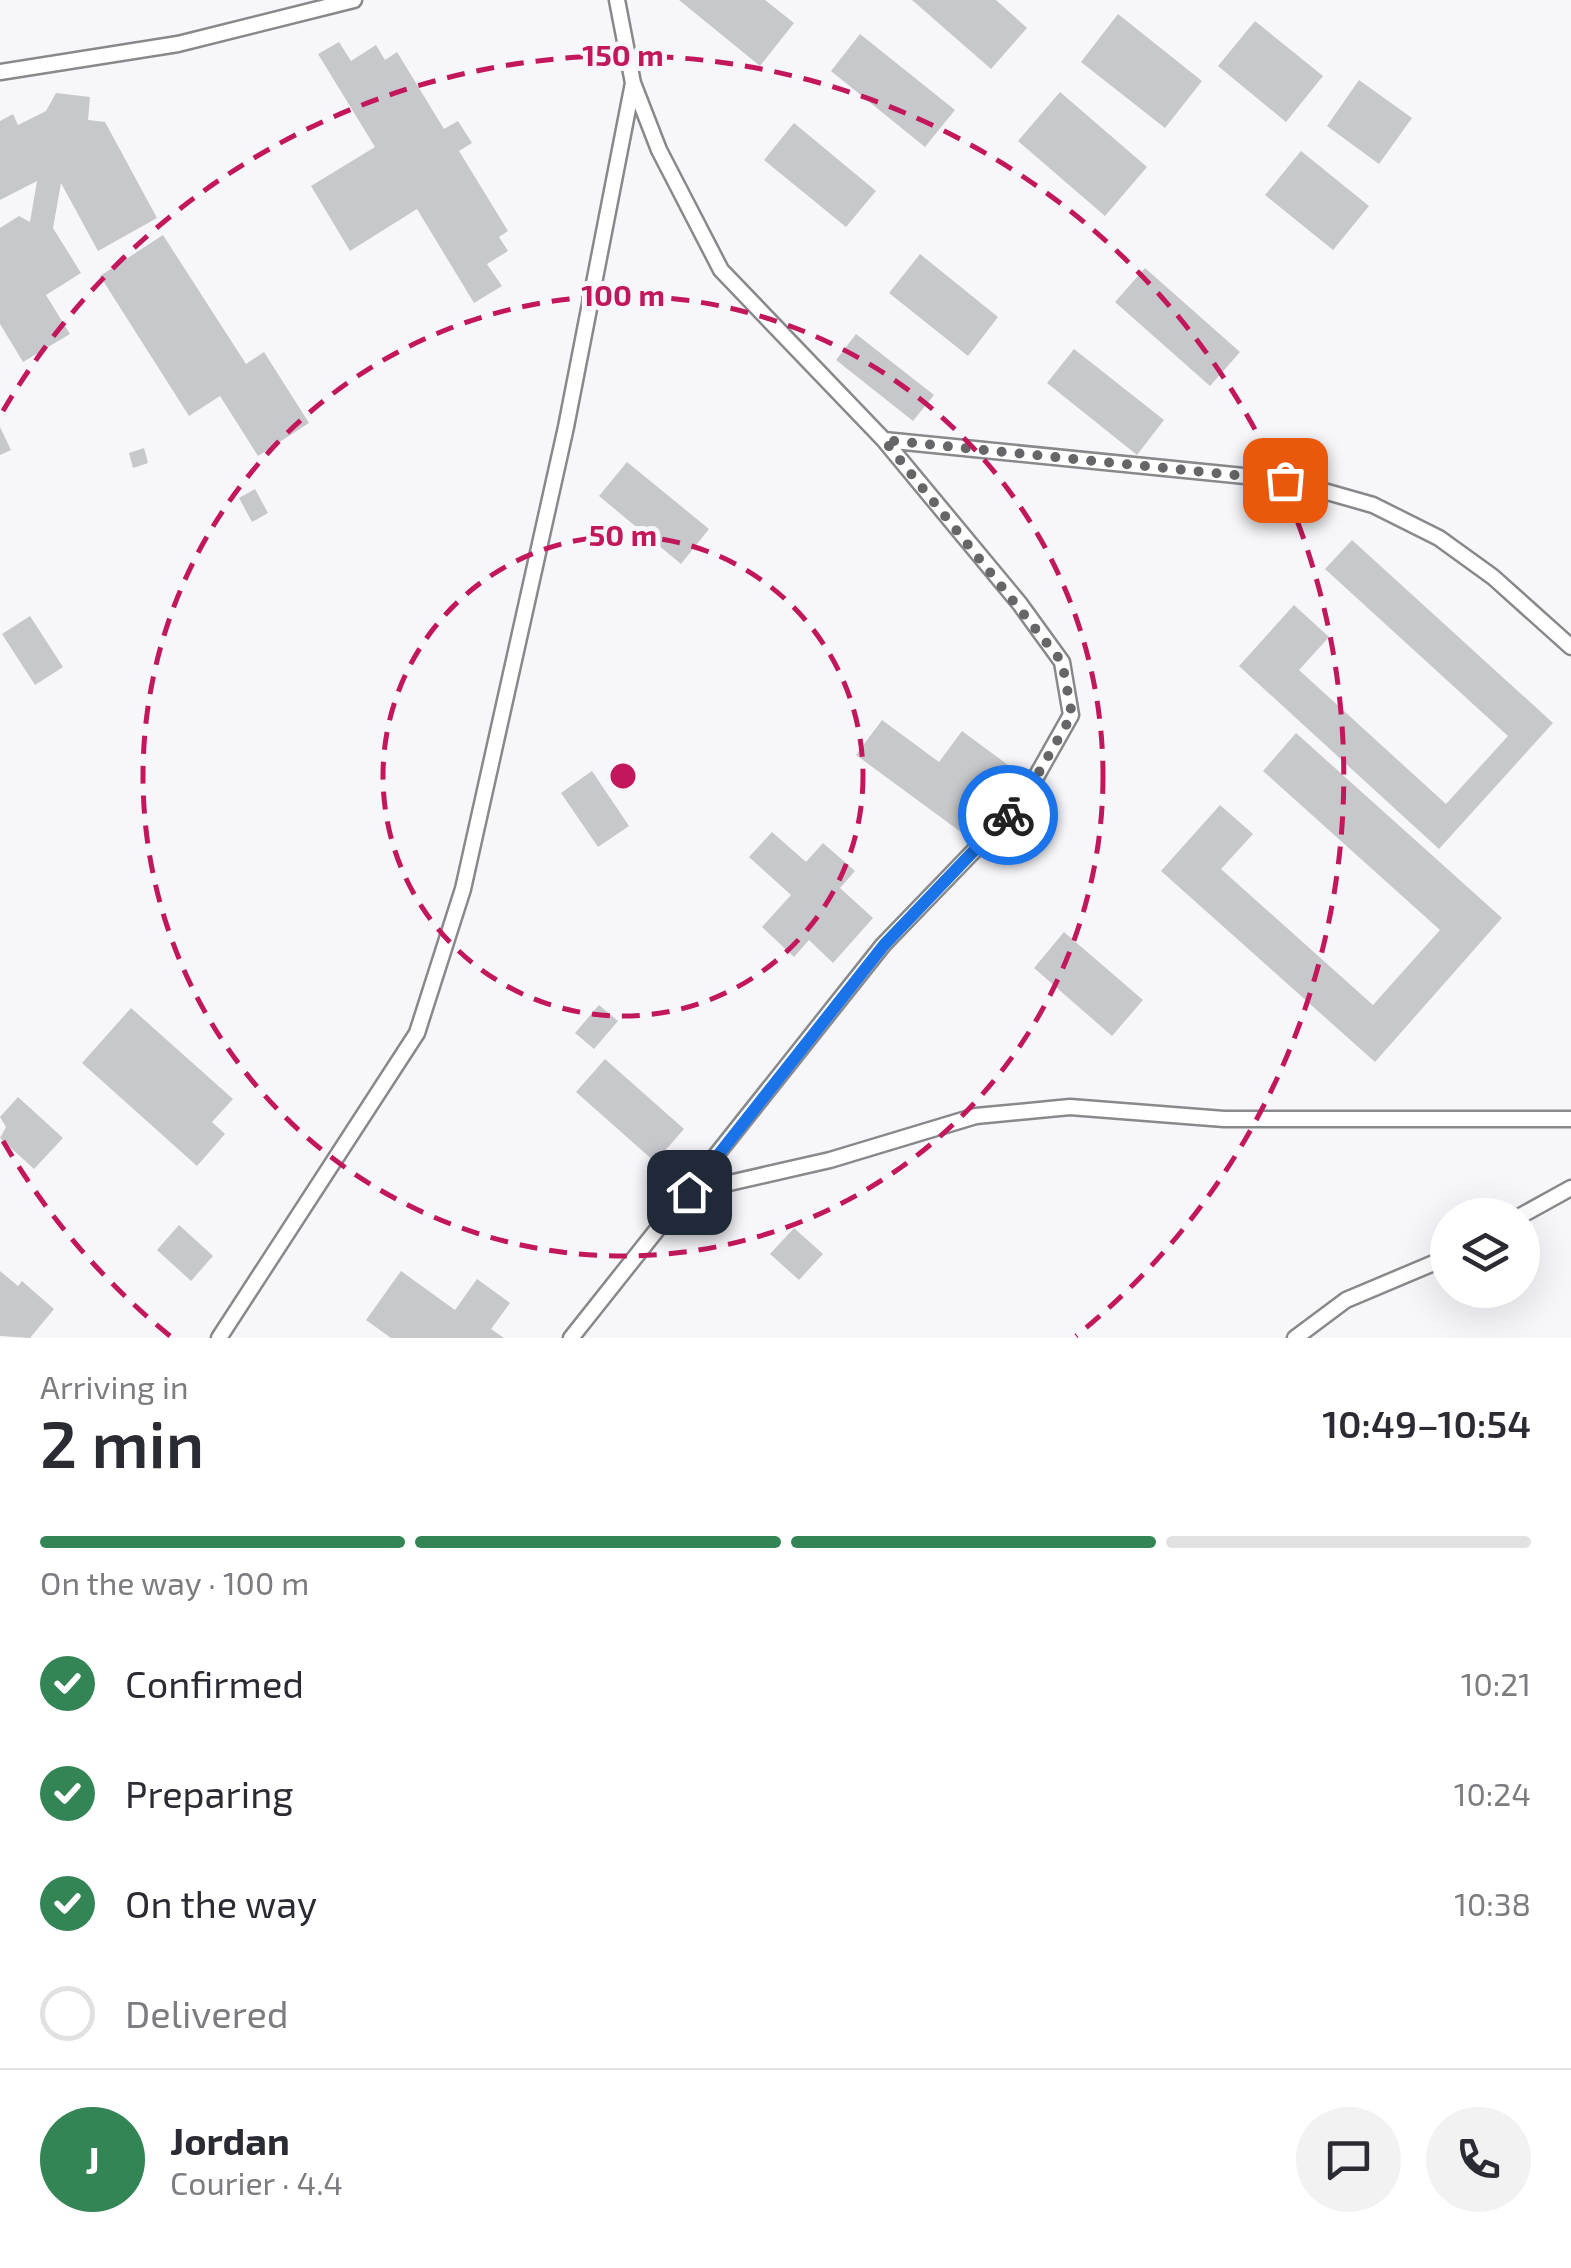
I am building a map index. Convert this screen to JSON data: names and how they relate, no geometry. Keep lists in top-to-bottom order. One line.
{"page":{"heading":["2 min","Arriving in","10:49–10:54"],"panel":["Jordan","Courier · 4.4"],"bar":"On the way · 100 m","list":[["Confirmed","10:21"],["Preparing","10:24"],["On the way","10:38"],"Delivered"],"round":"J"},"rings":["150 m","100 m","50 m"]}
